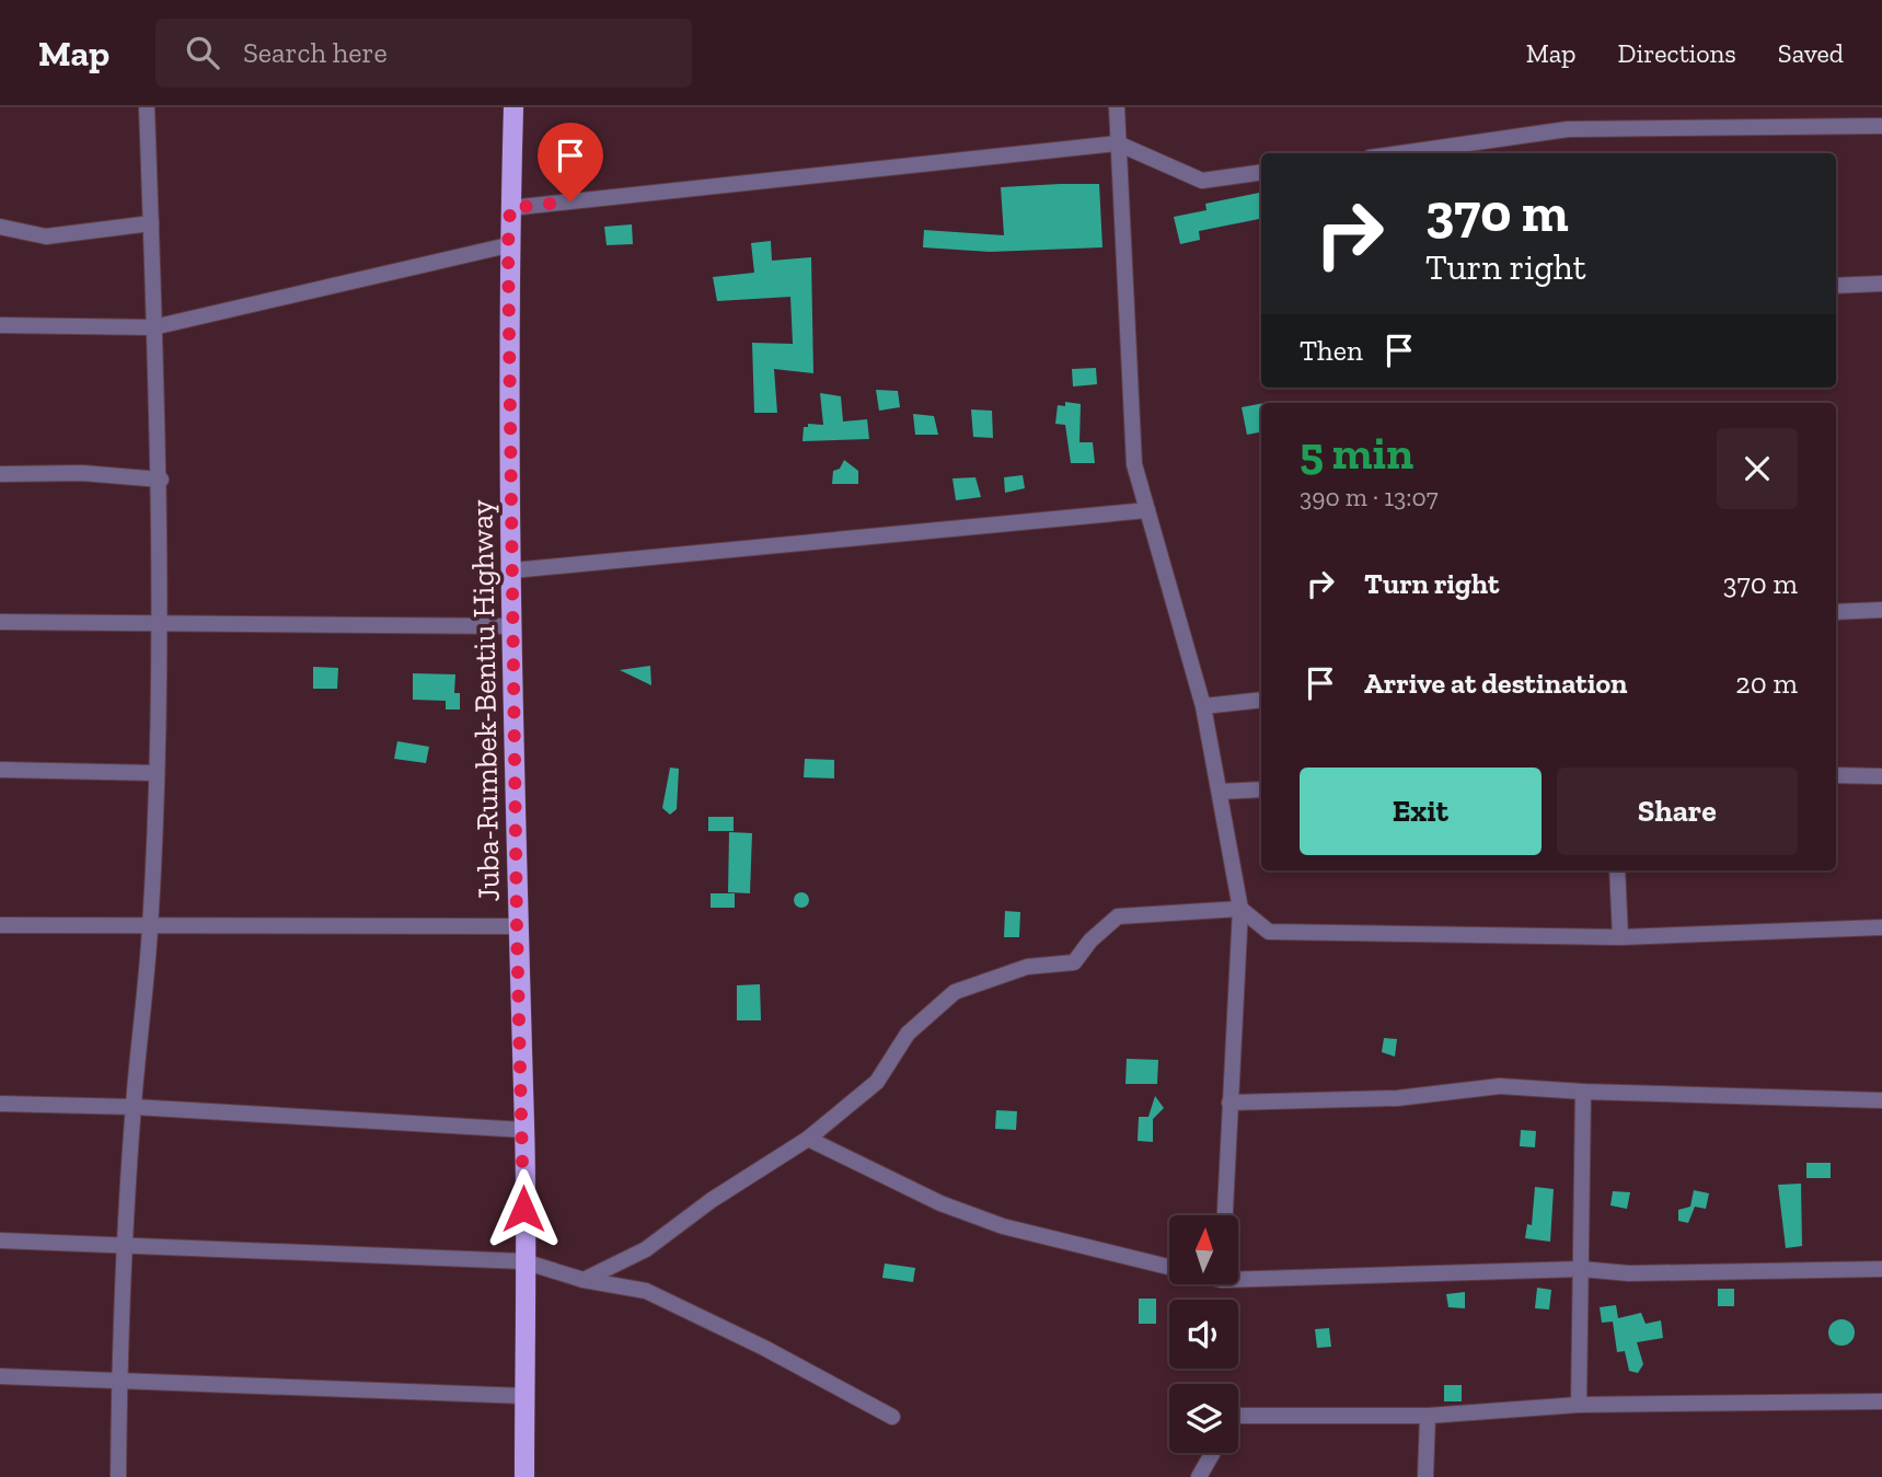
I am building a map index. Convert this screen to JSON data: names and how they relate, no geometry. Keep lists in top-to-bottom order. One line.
{"streets":{"main road":["Juba-Rumbek-Bentiu Highway"]},"north":"top","page":{"header":"Map","search":"Search here","nav":["Map","Directions","Saved"],"turn":["370 m","Turn right"],"then":"Then","heading":["5 min","390 m · 13:07"],"list":[{"name":"Turn right","value":"370 m"},{"name":"Arrive at destination","value":"20 m"}],"buttons":["Exit","Share"]}}
